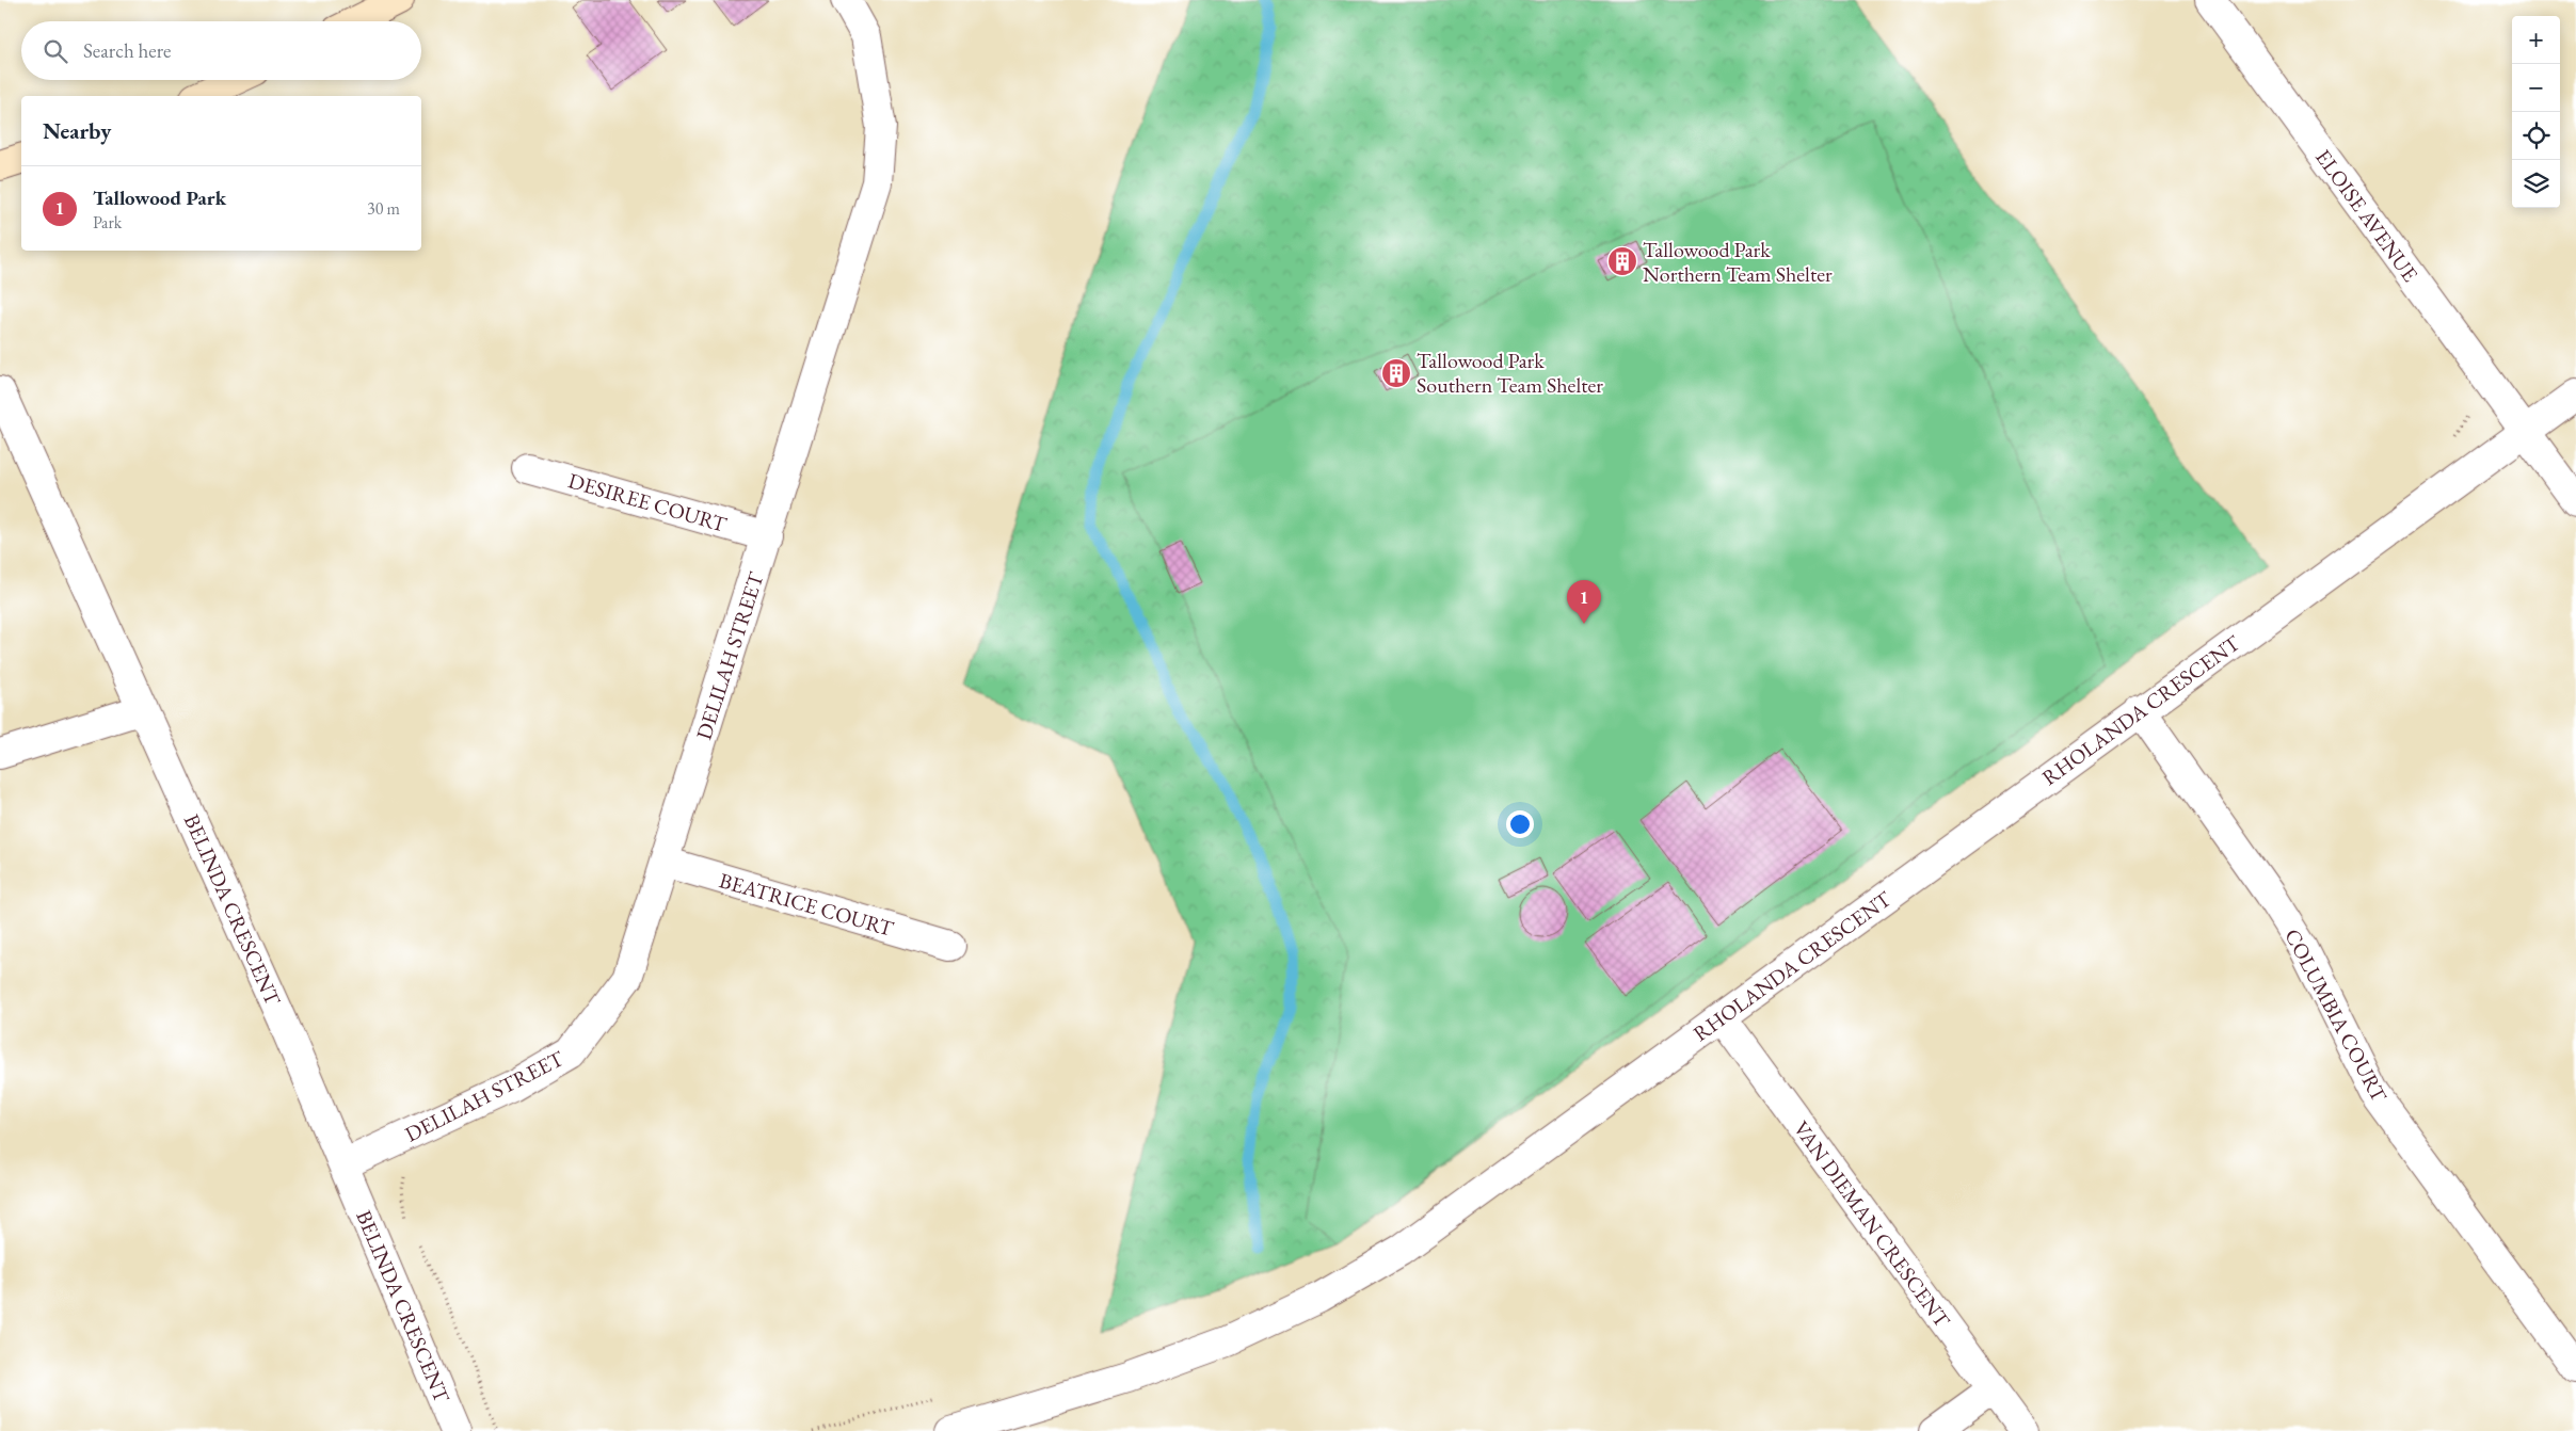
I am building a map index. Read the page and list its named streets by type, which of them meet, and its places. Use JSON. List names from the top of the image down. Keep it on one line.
{"streets":{"street":["ELOISE AVENUE","DESIREE COURT","DELILAH STREET","RHOLANDA CRESCENT","BEATRICE COURT","BELINDA CRESCENT","COLUMBIA COURT","VAN DIEMAN CRESCENT"]},"crossings":[["ELOISE AVENUE","RHOLANDA CRESCENT"],["DESIREE COURT","DELILAH STREET"],["DELILAH STREET","BEATRICE COURT"],["DELILAH STREET","BELINDA CRESCENT"],["RHOLANDA CRESCENT","COLUMBIA COURT"],["RHOLANDA CRESCENT","VAN DIEMAN CRESCENT"]],"places":{"building":["Tallowood Park Northern Team Shelter","Tallowood Park Southern Team Shelter"]},"page":{"map_buttons":["+","−"],"search":"Search here","heading":"Nearby","list":[{"mark":"1","name":"Tallowood Park","note":"Park","value":"30 m"}],"pins":"1"}}
